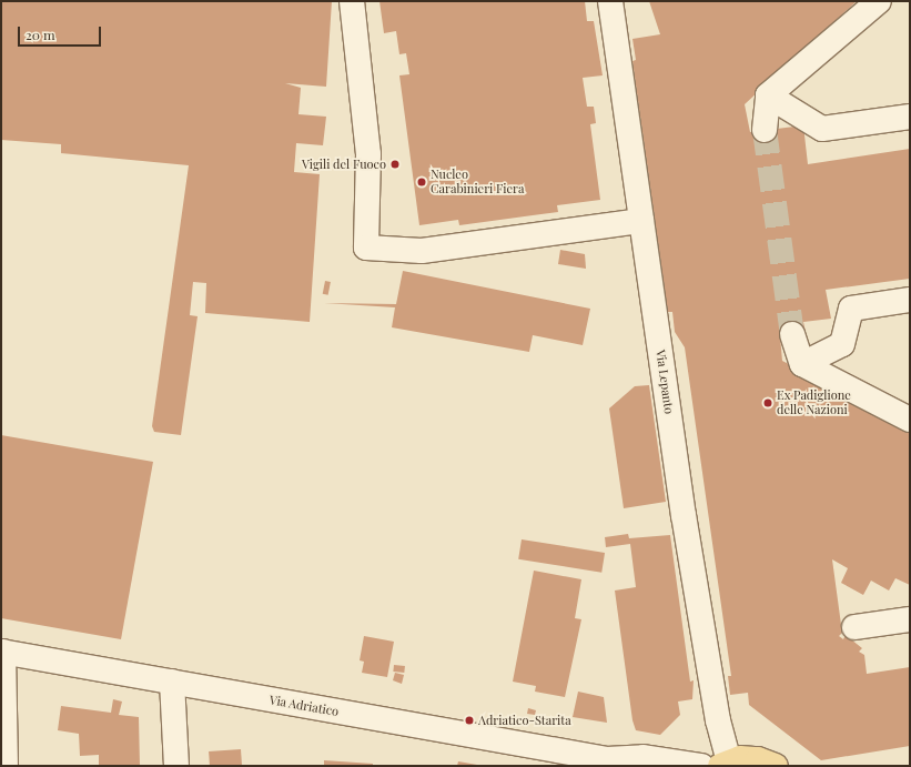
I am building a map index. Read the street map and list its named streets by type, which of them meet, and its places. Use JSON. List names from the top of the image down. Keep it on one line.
{"streets":{"street":["Via Lepanto","Via Adriatico"]},"places":["Vigili del Fuoco","Nucleo Carabinieri Fiera","Ex Padiglione delle Nazioni","Adriatico-Starita"],"scale_bar":"20 m"}
